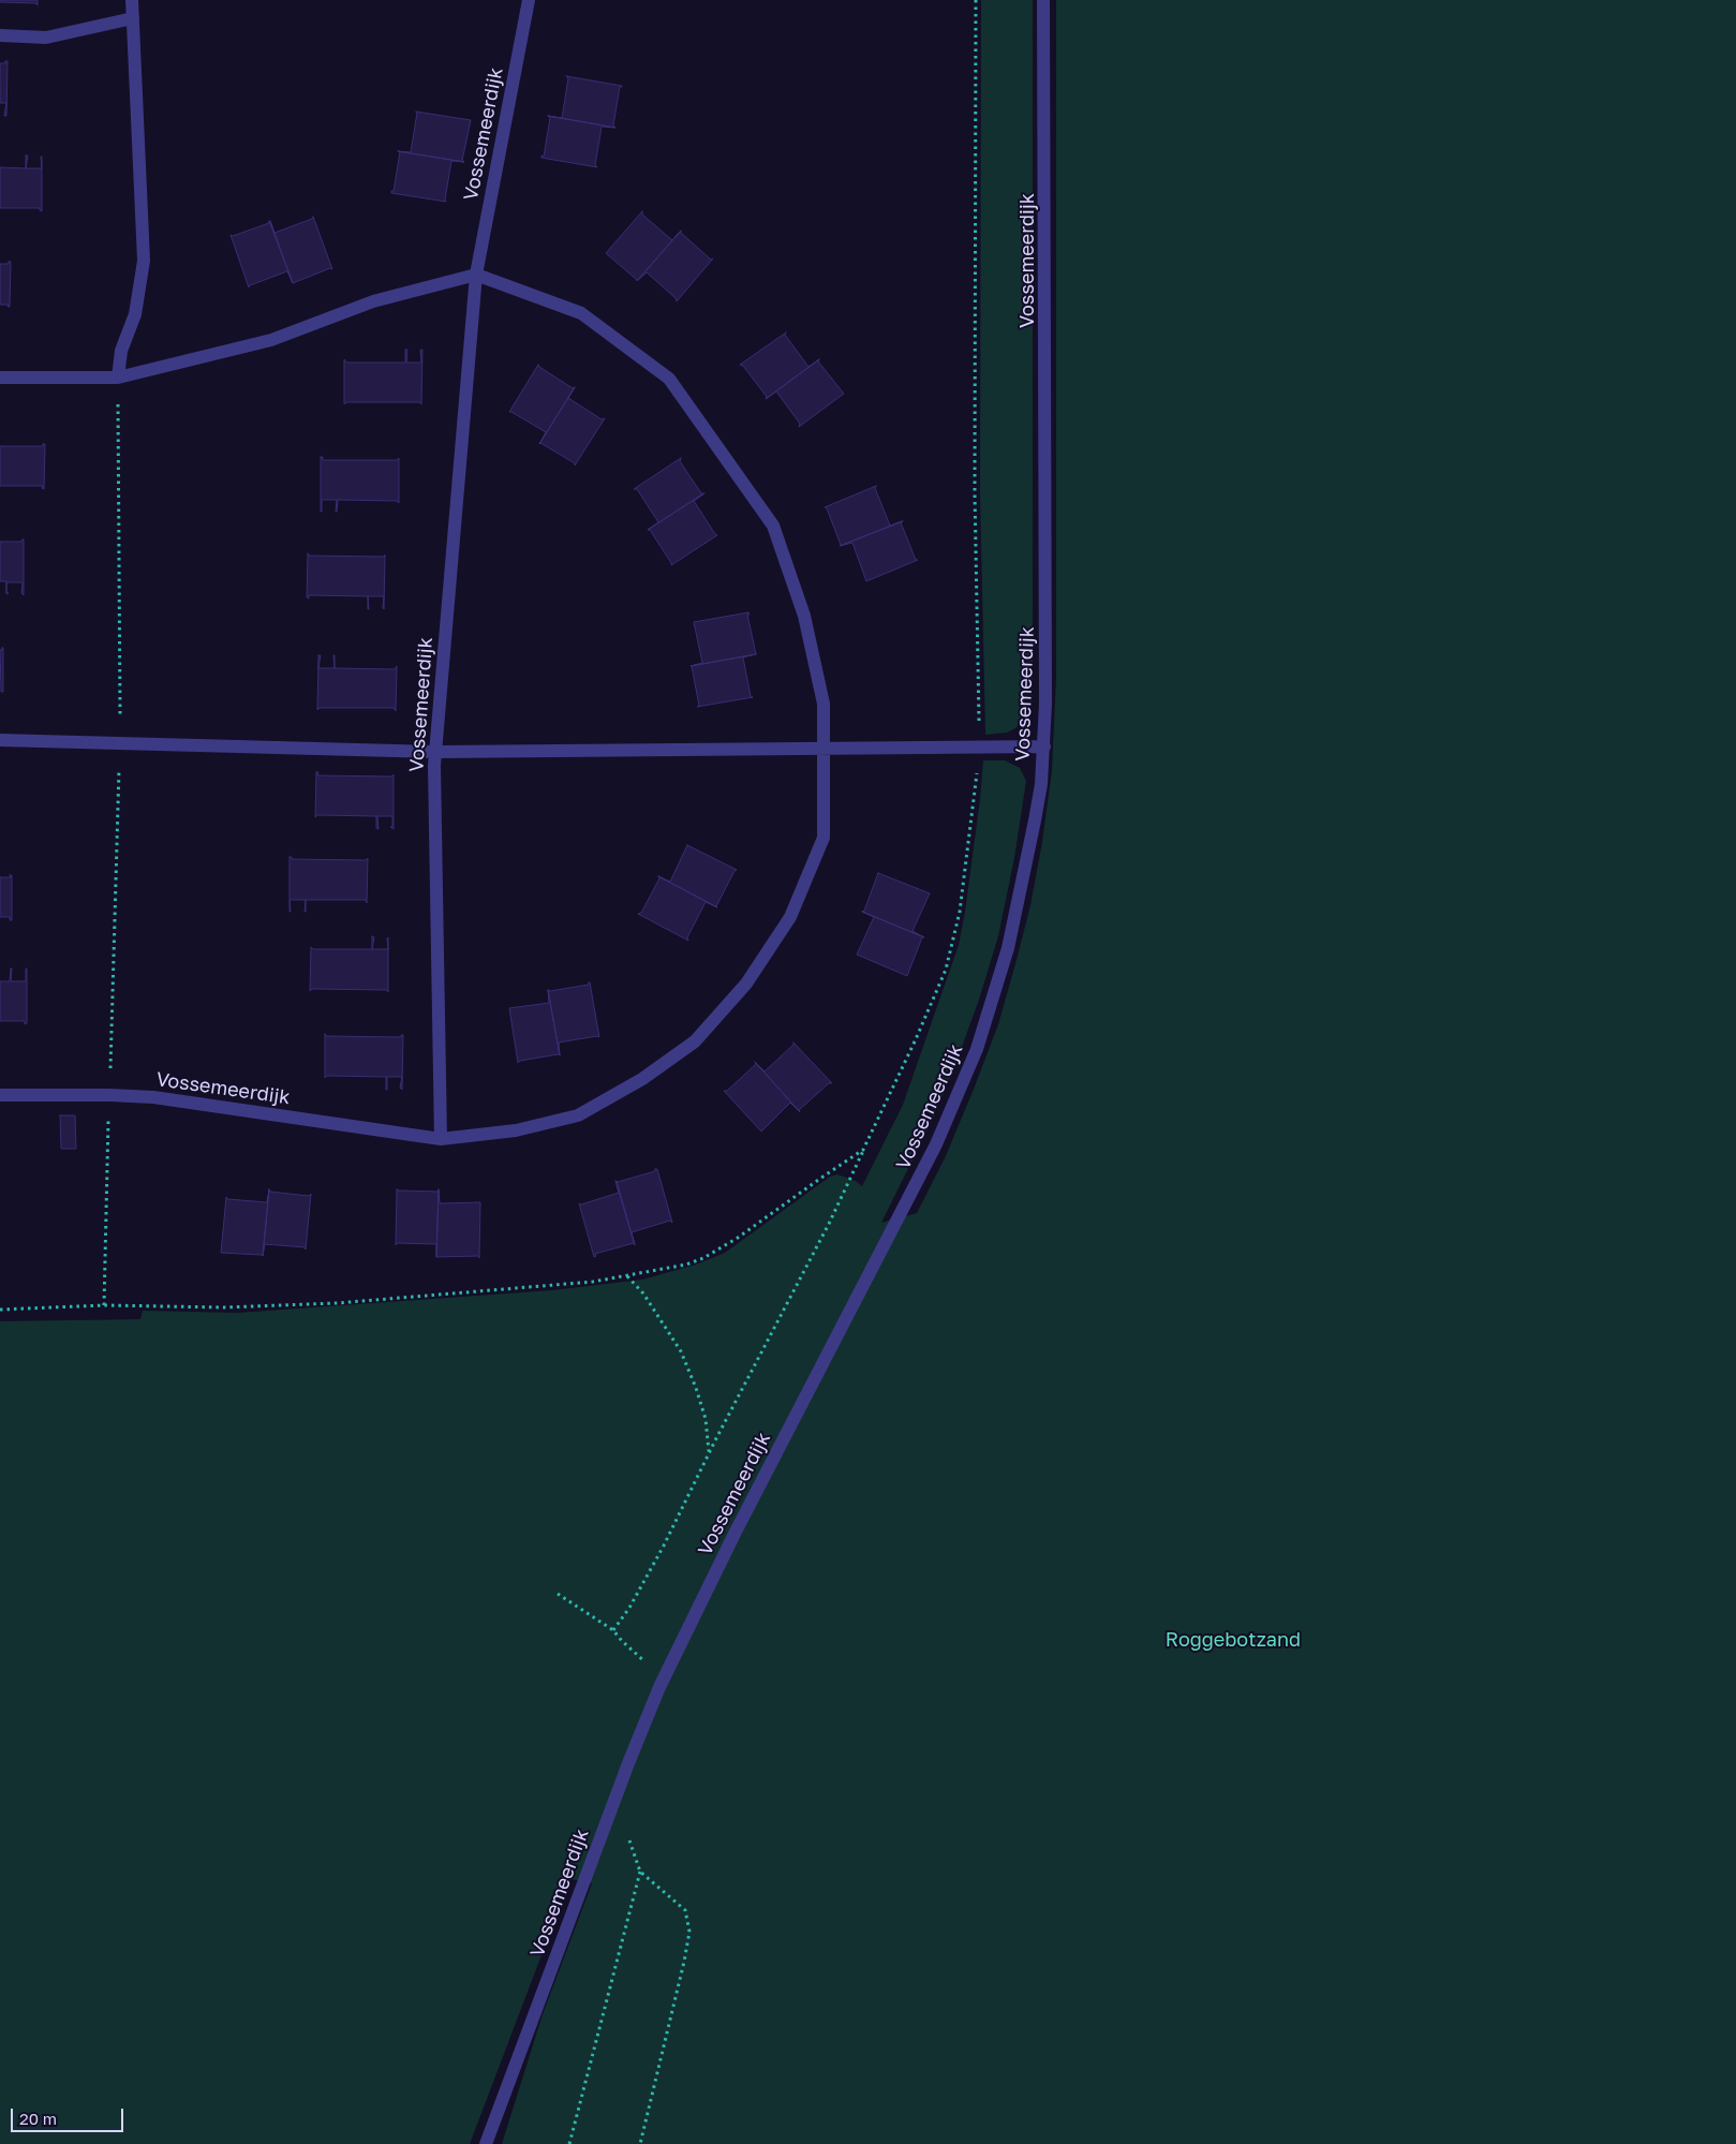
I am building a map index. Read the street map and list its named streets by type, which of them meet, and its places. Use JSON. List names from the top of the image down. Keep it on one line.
{"streets":{"street":["Vossemeerdijk"]},"parks":["Roggebotzand"],"scale_bar":"20 m"}
